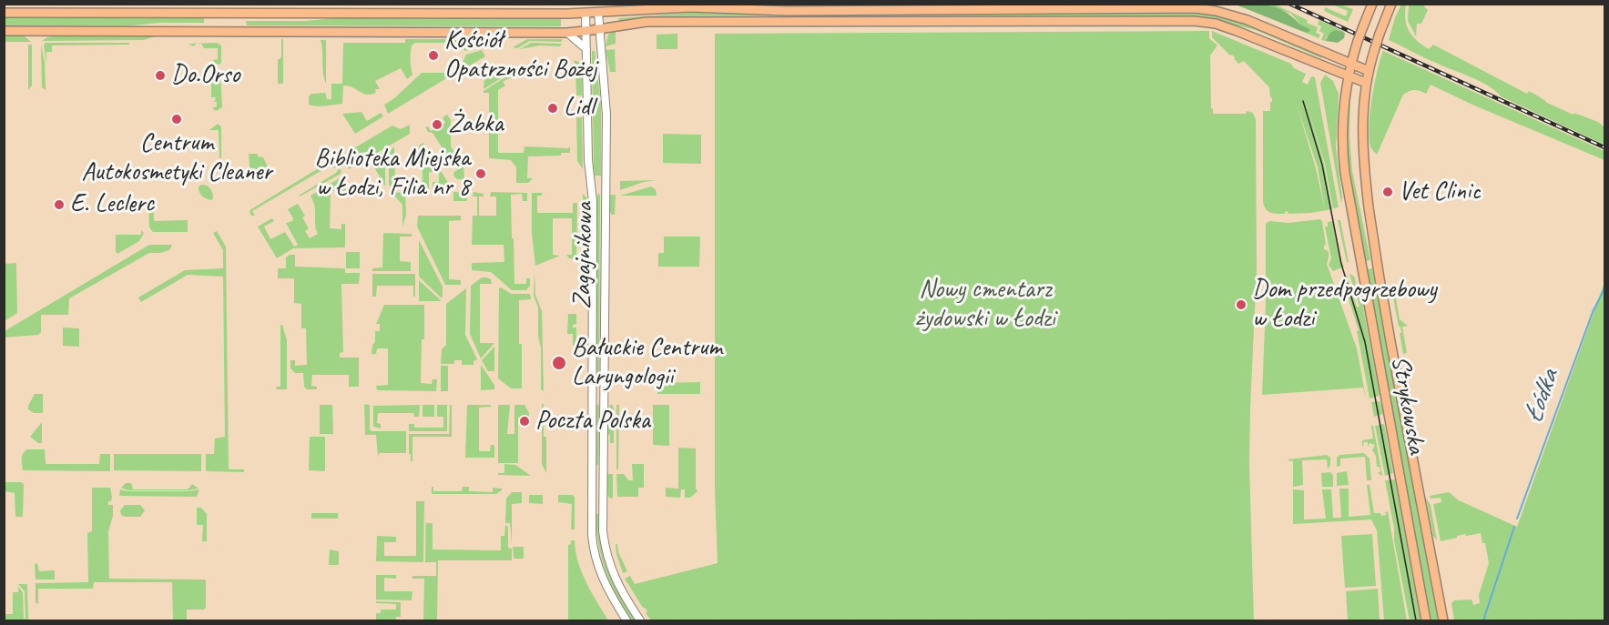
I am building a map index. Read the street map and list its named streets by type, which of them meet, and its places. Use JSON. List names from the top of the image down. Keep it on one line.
{"streets":{"main road":["Strykowska"],"street":["Zagajnikowa"]},"water":["Łódka"],"parks":["Nowy cmentarz żydowski w Łodzi"],"places":["Kościół Opatrzności Bożej","Do.Orso","Lidl","Centrum Autokosmetyki Cleaner","Żabka","Biblioteka Miejska w Łodzi, Filia nr 8","Vet Clinic","E. Leclerc","Dom przedpogrzebowy w Łodzi","Bałuckie Centrum Laryngologii","Poczta Polska"]}
